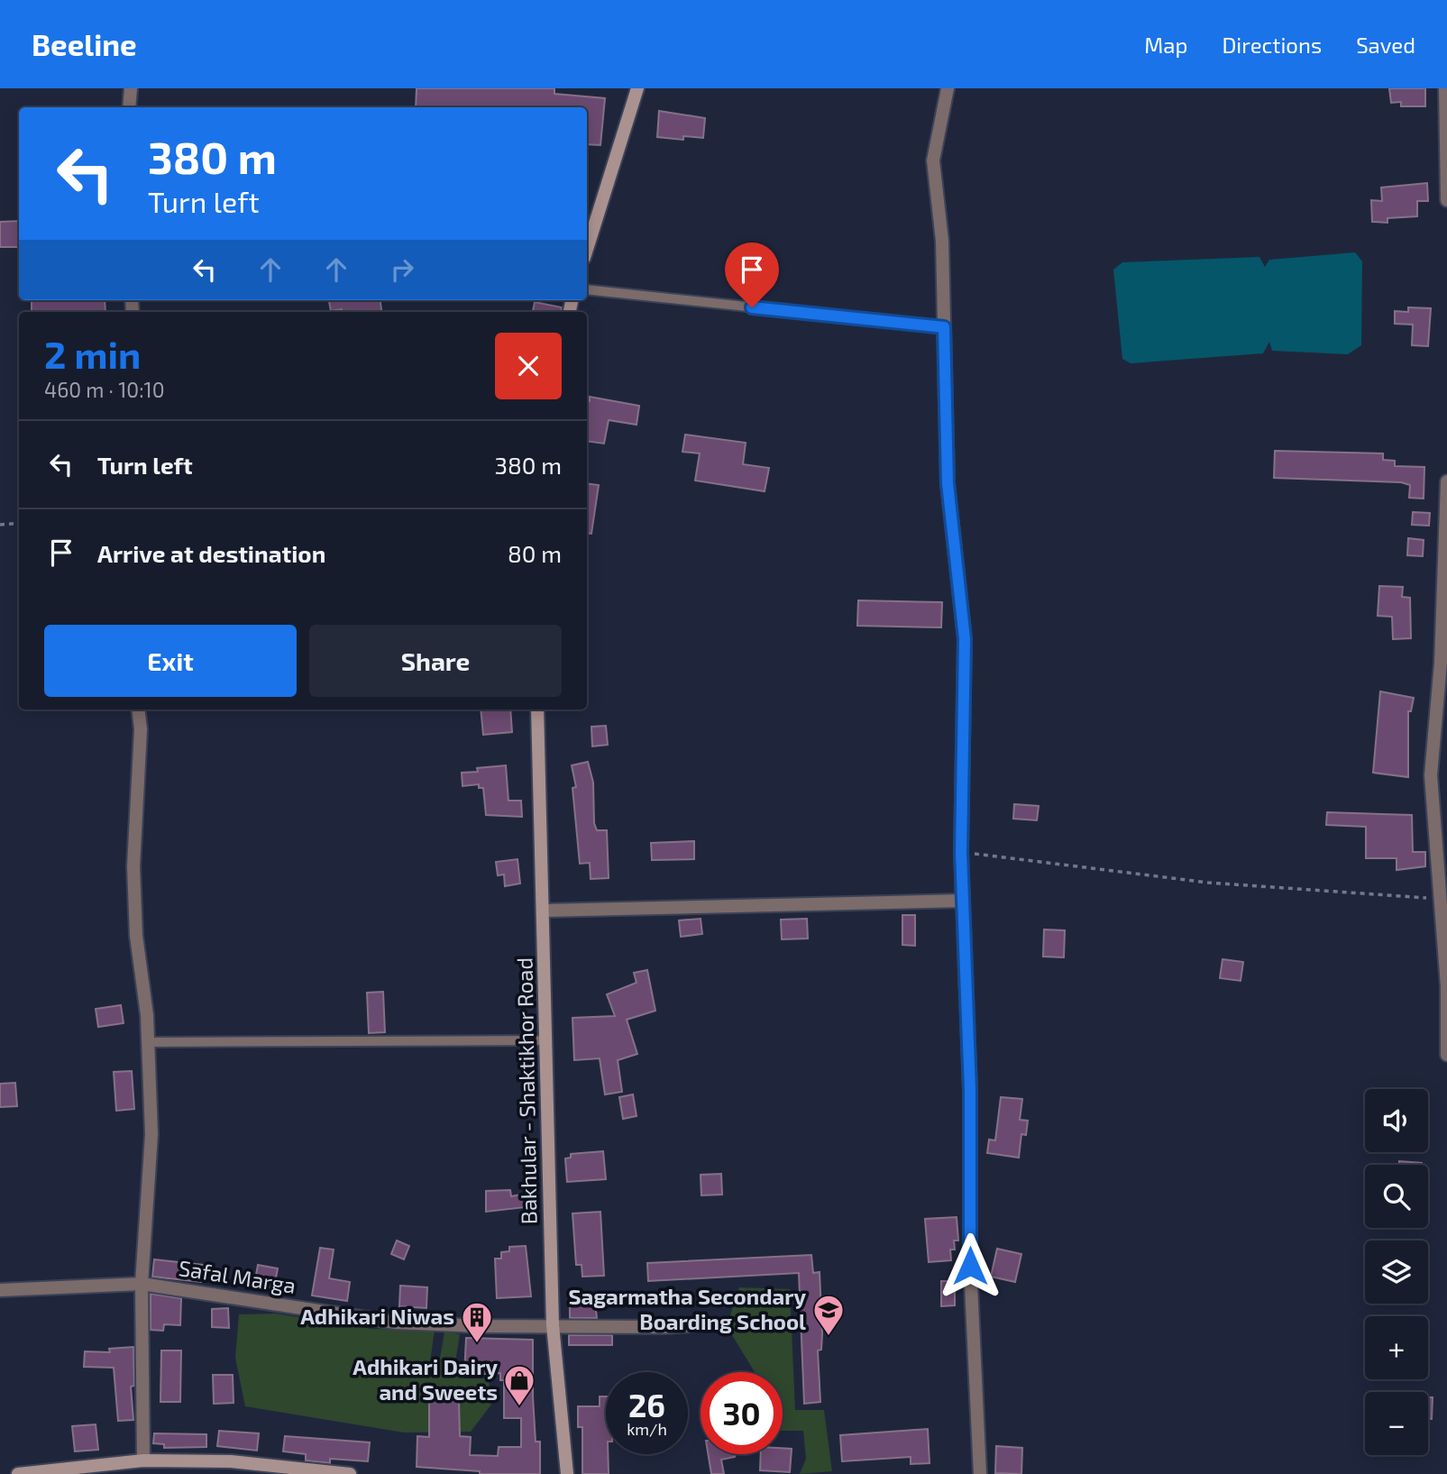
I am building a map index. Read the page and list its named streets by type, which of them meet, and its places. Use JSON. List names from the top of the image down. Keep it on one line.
{"streets":{"street":["Bakhular - Shaktikhor Road","Safal Marga"]},"crossings":[["Bakhular - Shaktikhor Road","Safal Marga"]],"places":{"school or university":["Sagarmatha Secondary Boarding School"],"building":["Adhikari Niwas"],"shop":["Adhikari Dairy and Sweets"]},"page":{"header":"Beeline","nav":["Map","Directions","Saved"],"turn":["380 m","Turn left"],"heading":["2 min","460 m · 10:10"],"list":[{"name":"Turn left","value":"380 m"},{"name":"Arrive at destination","value":"80 m"}],"buttons":["Exit","Share"],"map_buttons":["+","−"],"speed":"26 km/h","limit":"30"}}
